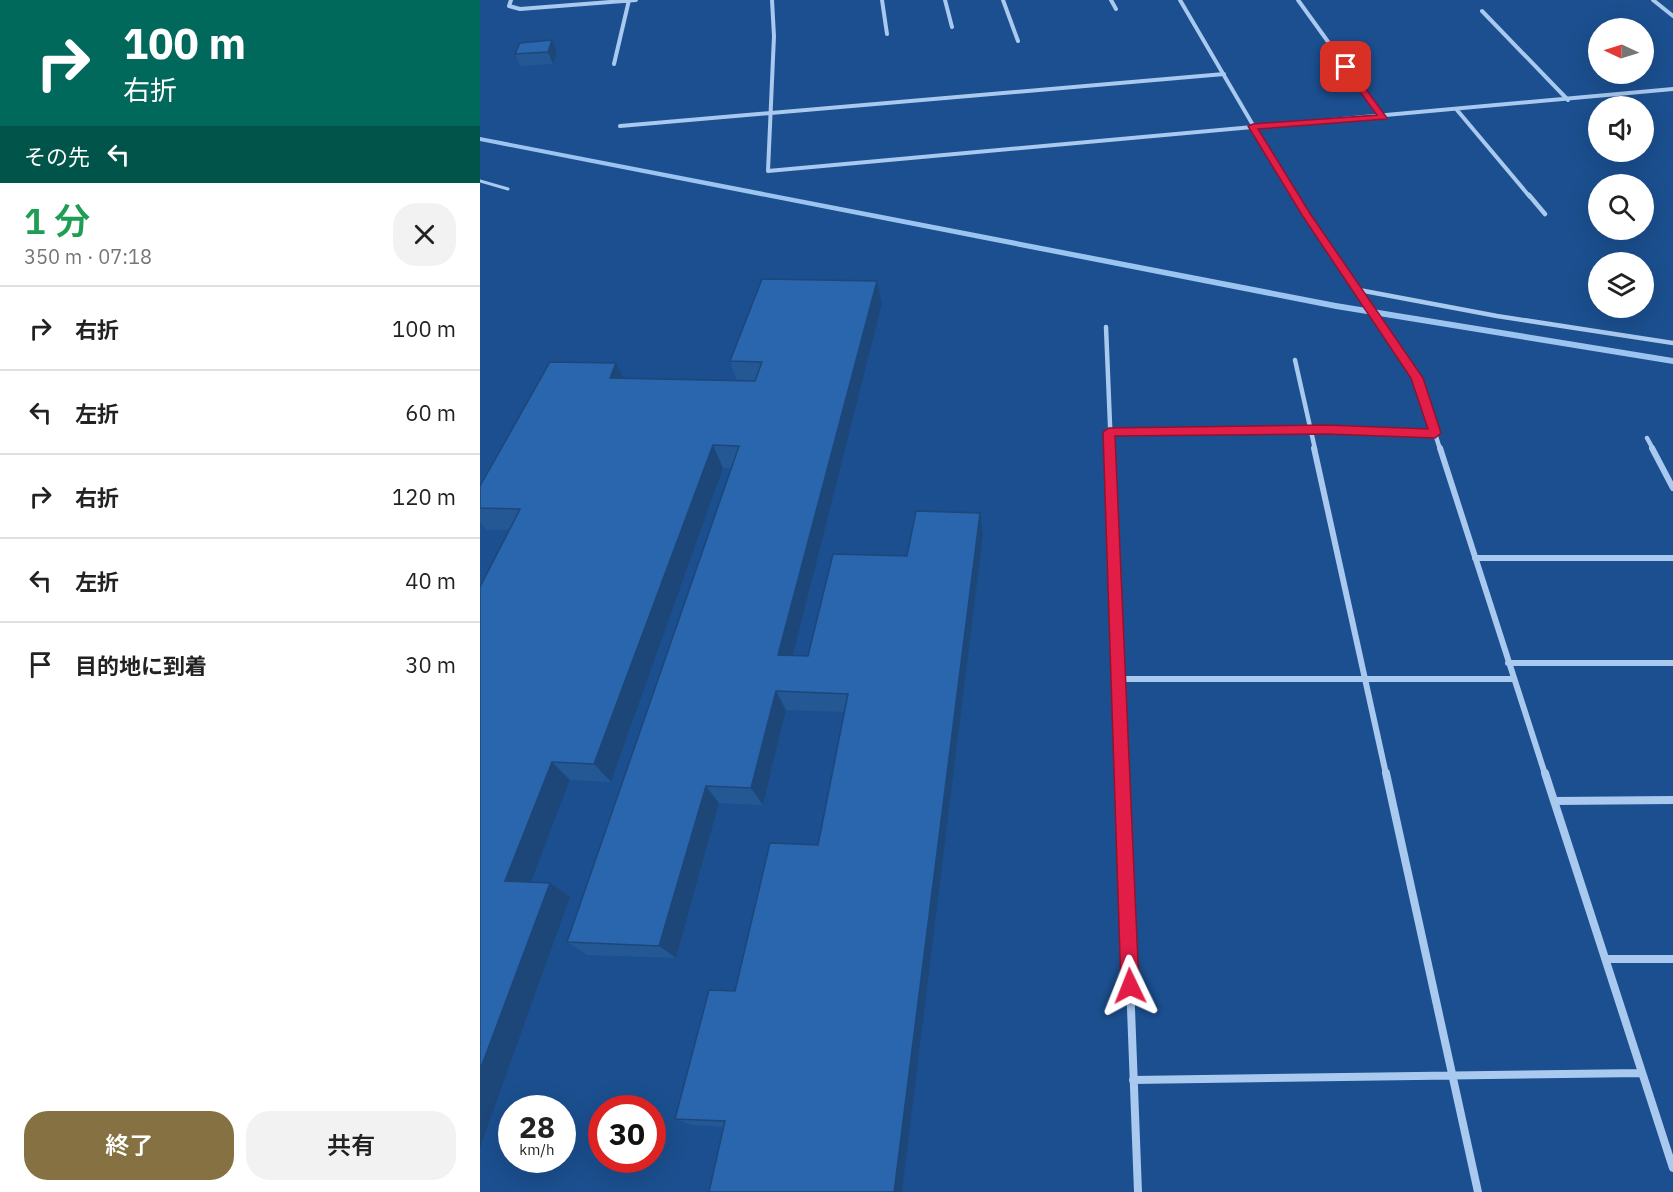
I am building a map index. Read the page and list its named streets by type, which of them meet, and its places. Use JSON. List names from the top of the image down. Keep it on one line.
{"north":"left","page":{"turn":["100 m","右折"],"then":"その先","heading":["1 分","350 m · 07:18"],"list":[{"name":"右折","value":"100 m"},{"name":"左折","value":"60 m"},{"name":"右折","value":"120 m"},{"name":"左折","value":"40 m"},{"name":"目的地に到着","value":"30 m"}],"speed":"28 km/h","limit":"30","buttons":["終了","共有"]}}
